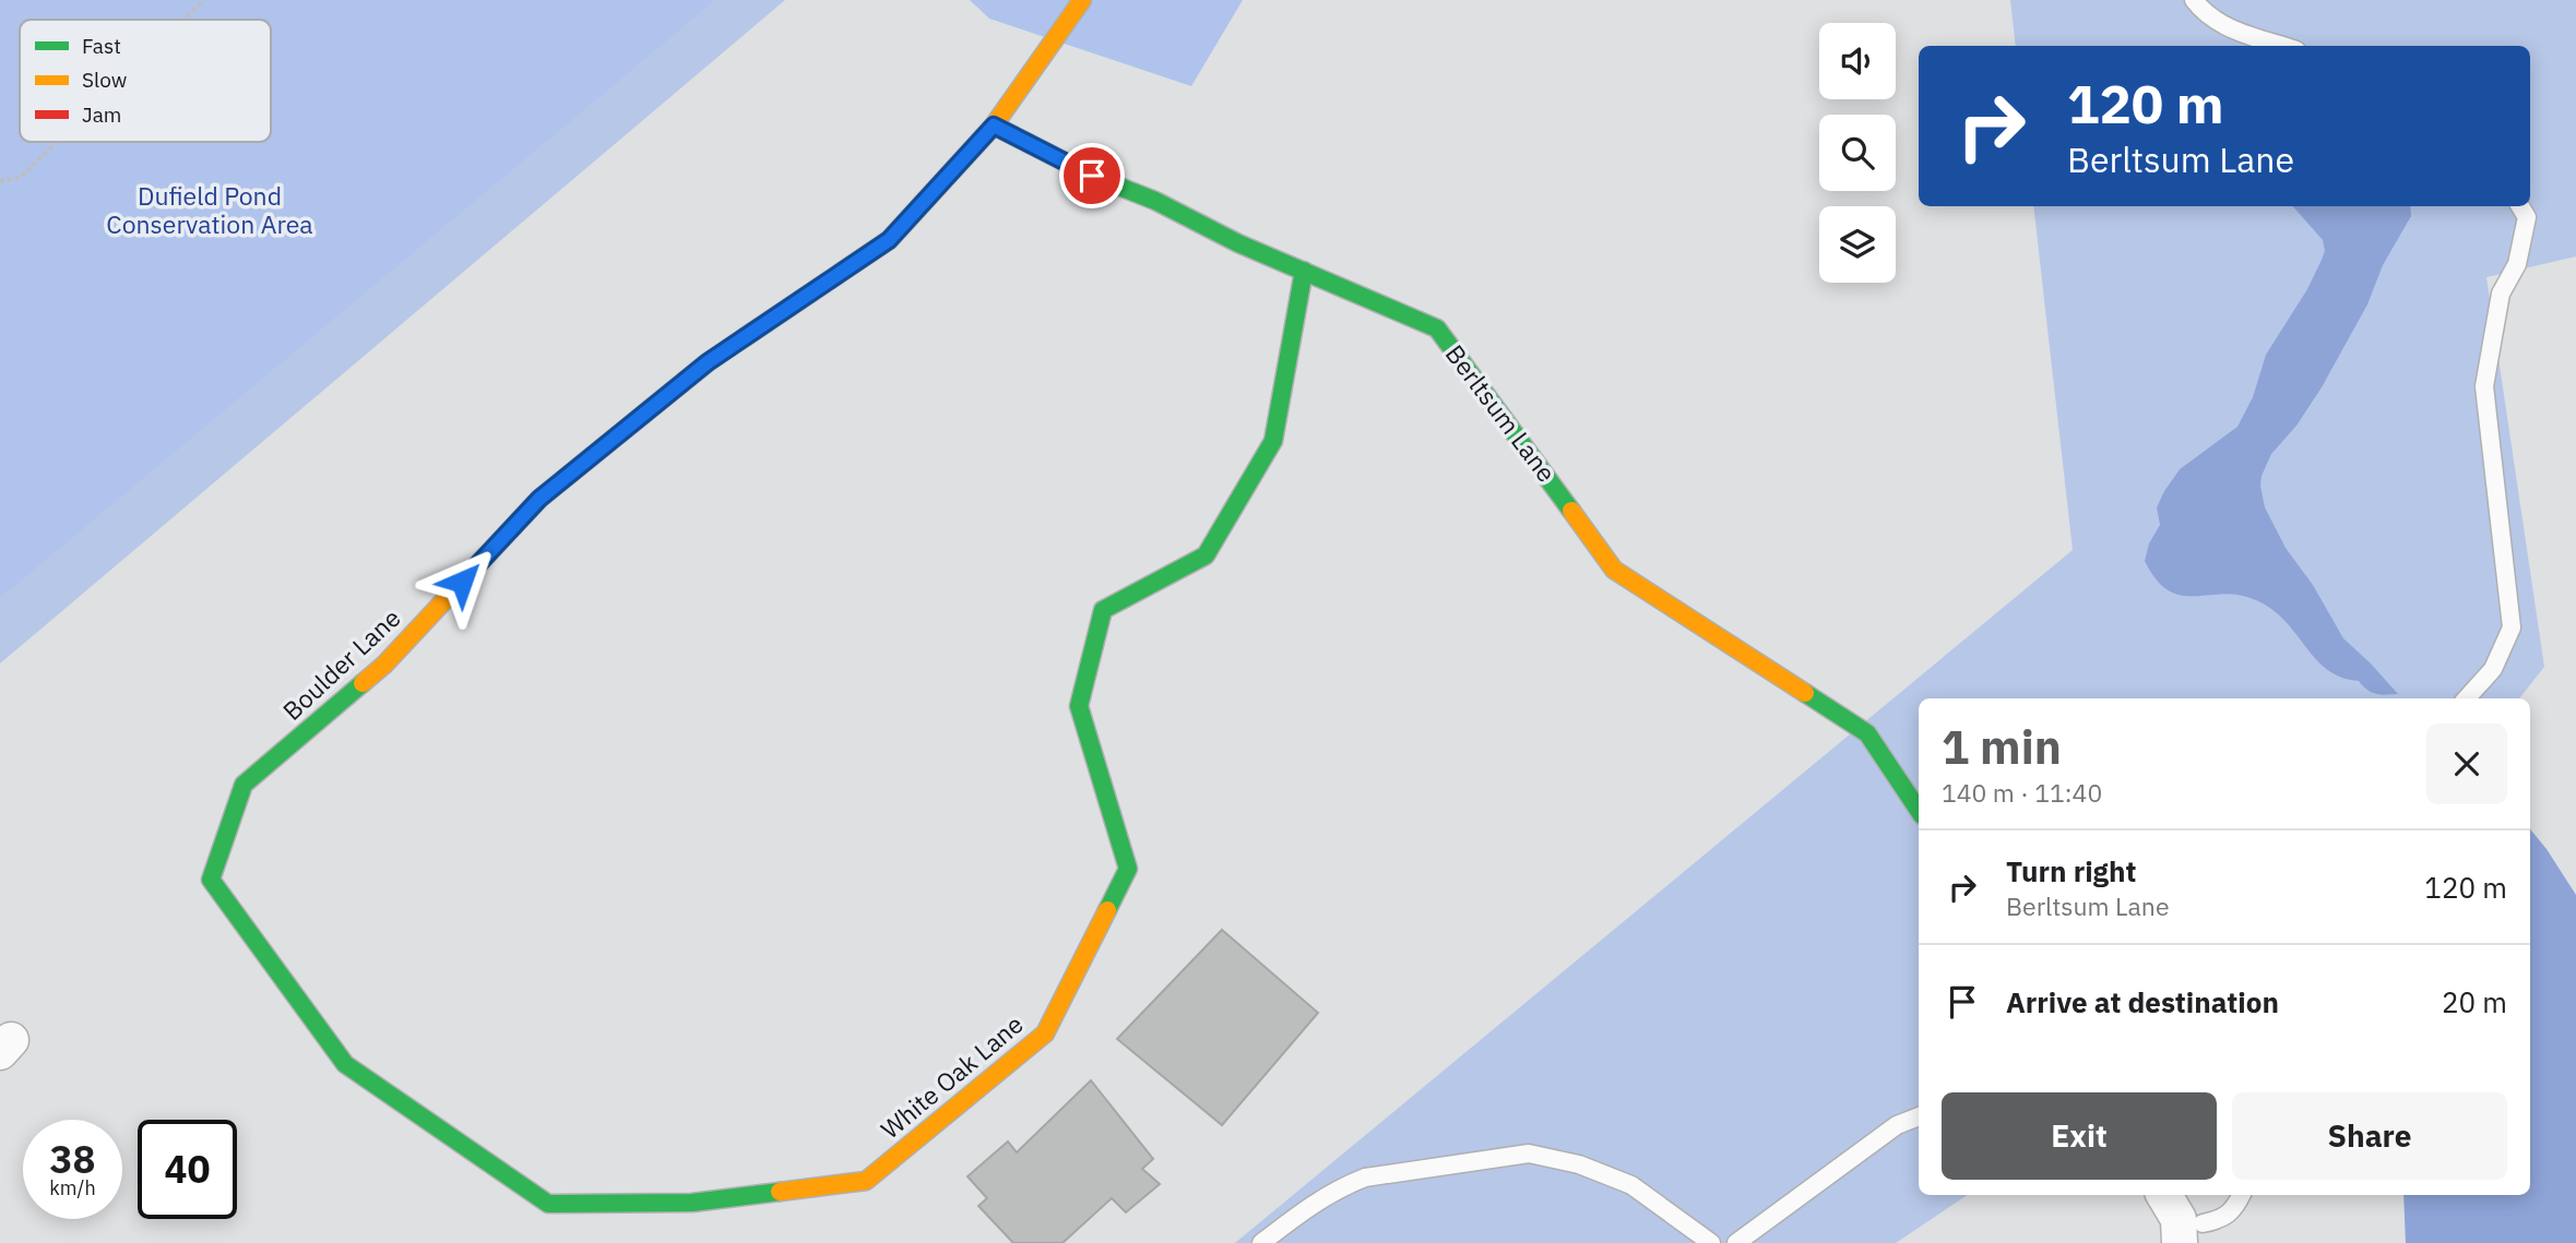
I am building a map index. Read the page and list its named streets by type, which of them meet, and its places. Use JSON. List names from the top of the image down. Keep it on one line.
{"streets":{"street":["Berltsum Lane","Boulder Lane","White Oak Lane"]},"crossings":[["Berltsum Lane","Boulder Lane"],["Berltsum Lane","White Oak Lane"],["Boulder Lane","White Oak Lane"]],"parks":["Dufield Pond Conservation Area"],"legend":["Fast","Slow","Jam"],"page":{"turn":["120 m","Berltsum Lane"],"heading":["1 min","140 m · 11:40"],"list":[{"name":"Turn right","note":"Berltsum Lane","value":"120 m"},{"name":"Arrive at destination","value":"20 m"}],"buttons":["Exit","Share"],"speed":"38 km/h","limit":"40"}}
